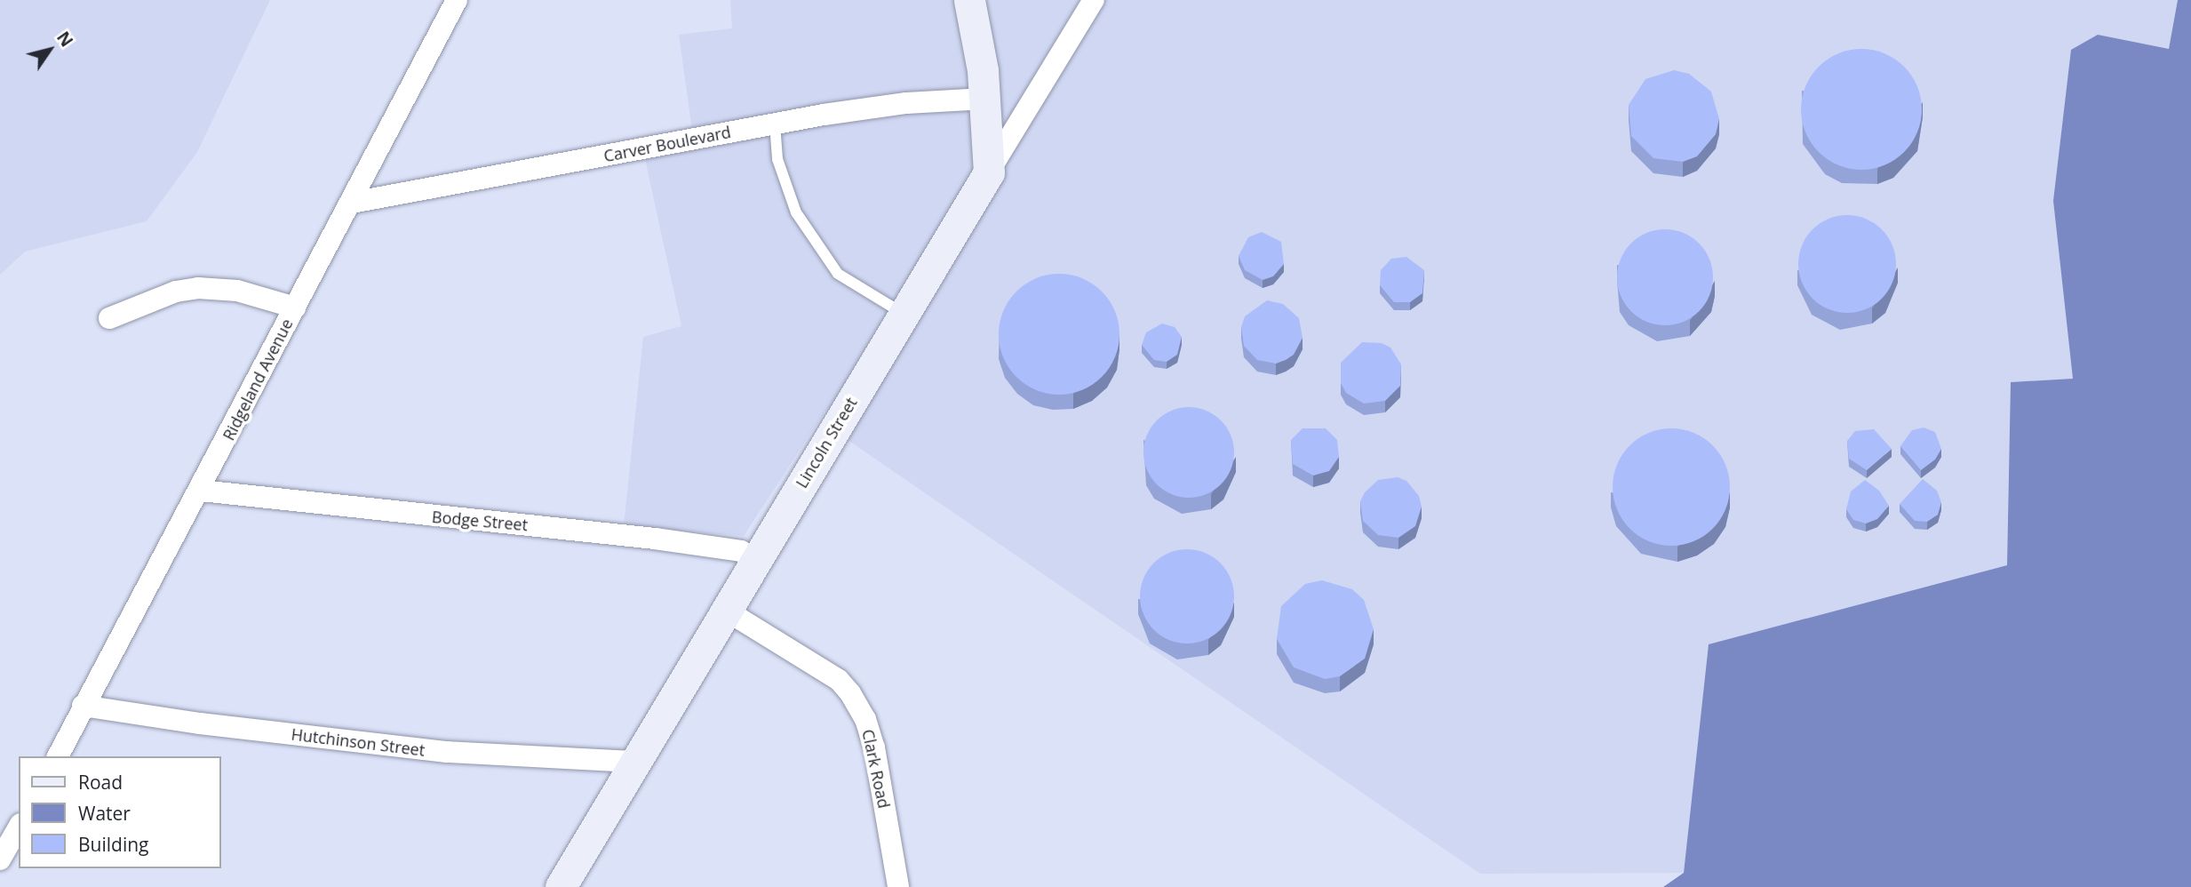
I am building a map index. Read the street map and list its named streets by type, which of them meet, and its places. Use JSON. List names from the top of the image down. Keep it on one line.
{"streets":{"main road":["Lincoln Street"],"street":["Carver Boulevard","Ridgeland Avenue","Bodge Street","Hutchinson Street","Clark Road"]},"crossings":[["Carver Boulevard","Ridgeland Avenue"],["Ridgeland Avenue","Bodge Street"],["Ridgeland Avenue","Hutchinson Street"],["Lincoln Street","Bodge Street"],["Lincoln Street","Hutchinson Street"],["Lincoln Street","Clark Road"]],"legend":["Road","Water","Building"],"north":"top right"}
